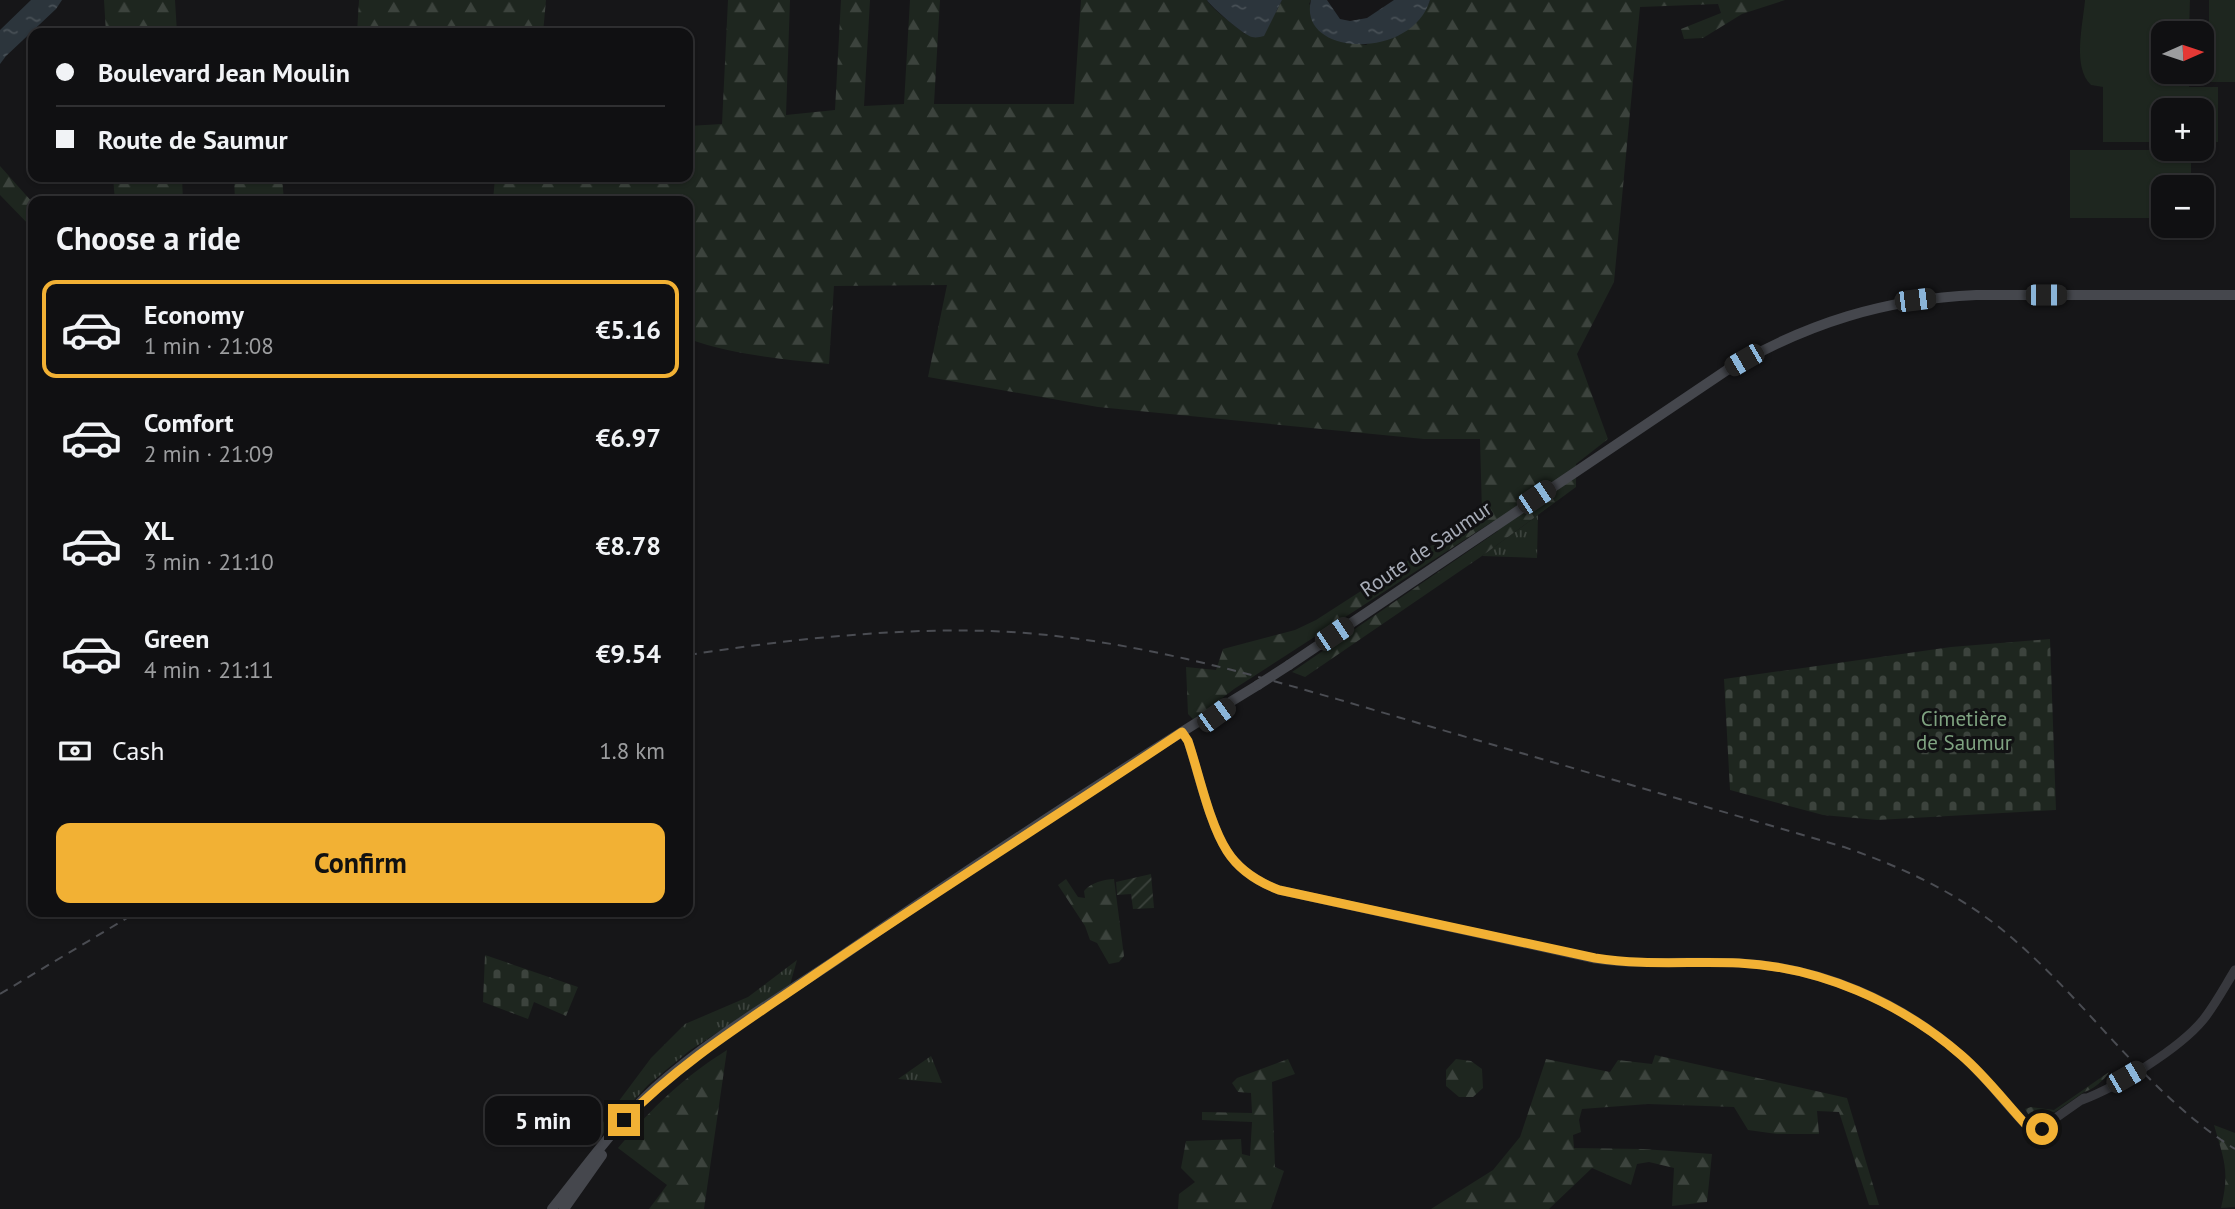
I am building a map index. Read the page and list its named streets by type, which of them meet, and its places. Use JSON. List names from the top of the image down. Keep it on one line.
{"streets":{"main road":["Route de Saumur"]},"parks":["Cimetière de Saumur"],"north":"right","page":{"map_buttons":["+","−"],"banner":["Boulevard Jean Moulin","Route de Saumur"],"heading":"Choose a ride","list":[{"name":"Economy","note":"1 min · 21:08","value":"€5.16"},{"name":"Comfort","note":"2 min · 21:09","value":"€6.97"},{"name":"XL","note":"3 min · 21:10","value":"€8.78"},{"name":"Green","note":"4 min · 21:11","value":"€9.54"}],"pay":["Cash","1.8 km"],"buttons":"Confirm","bubble":"5 min"}}
